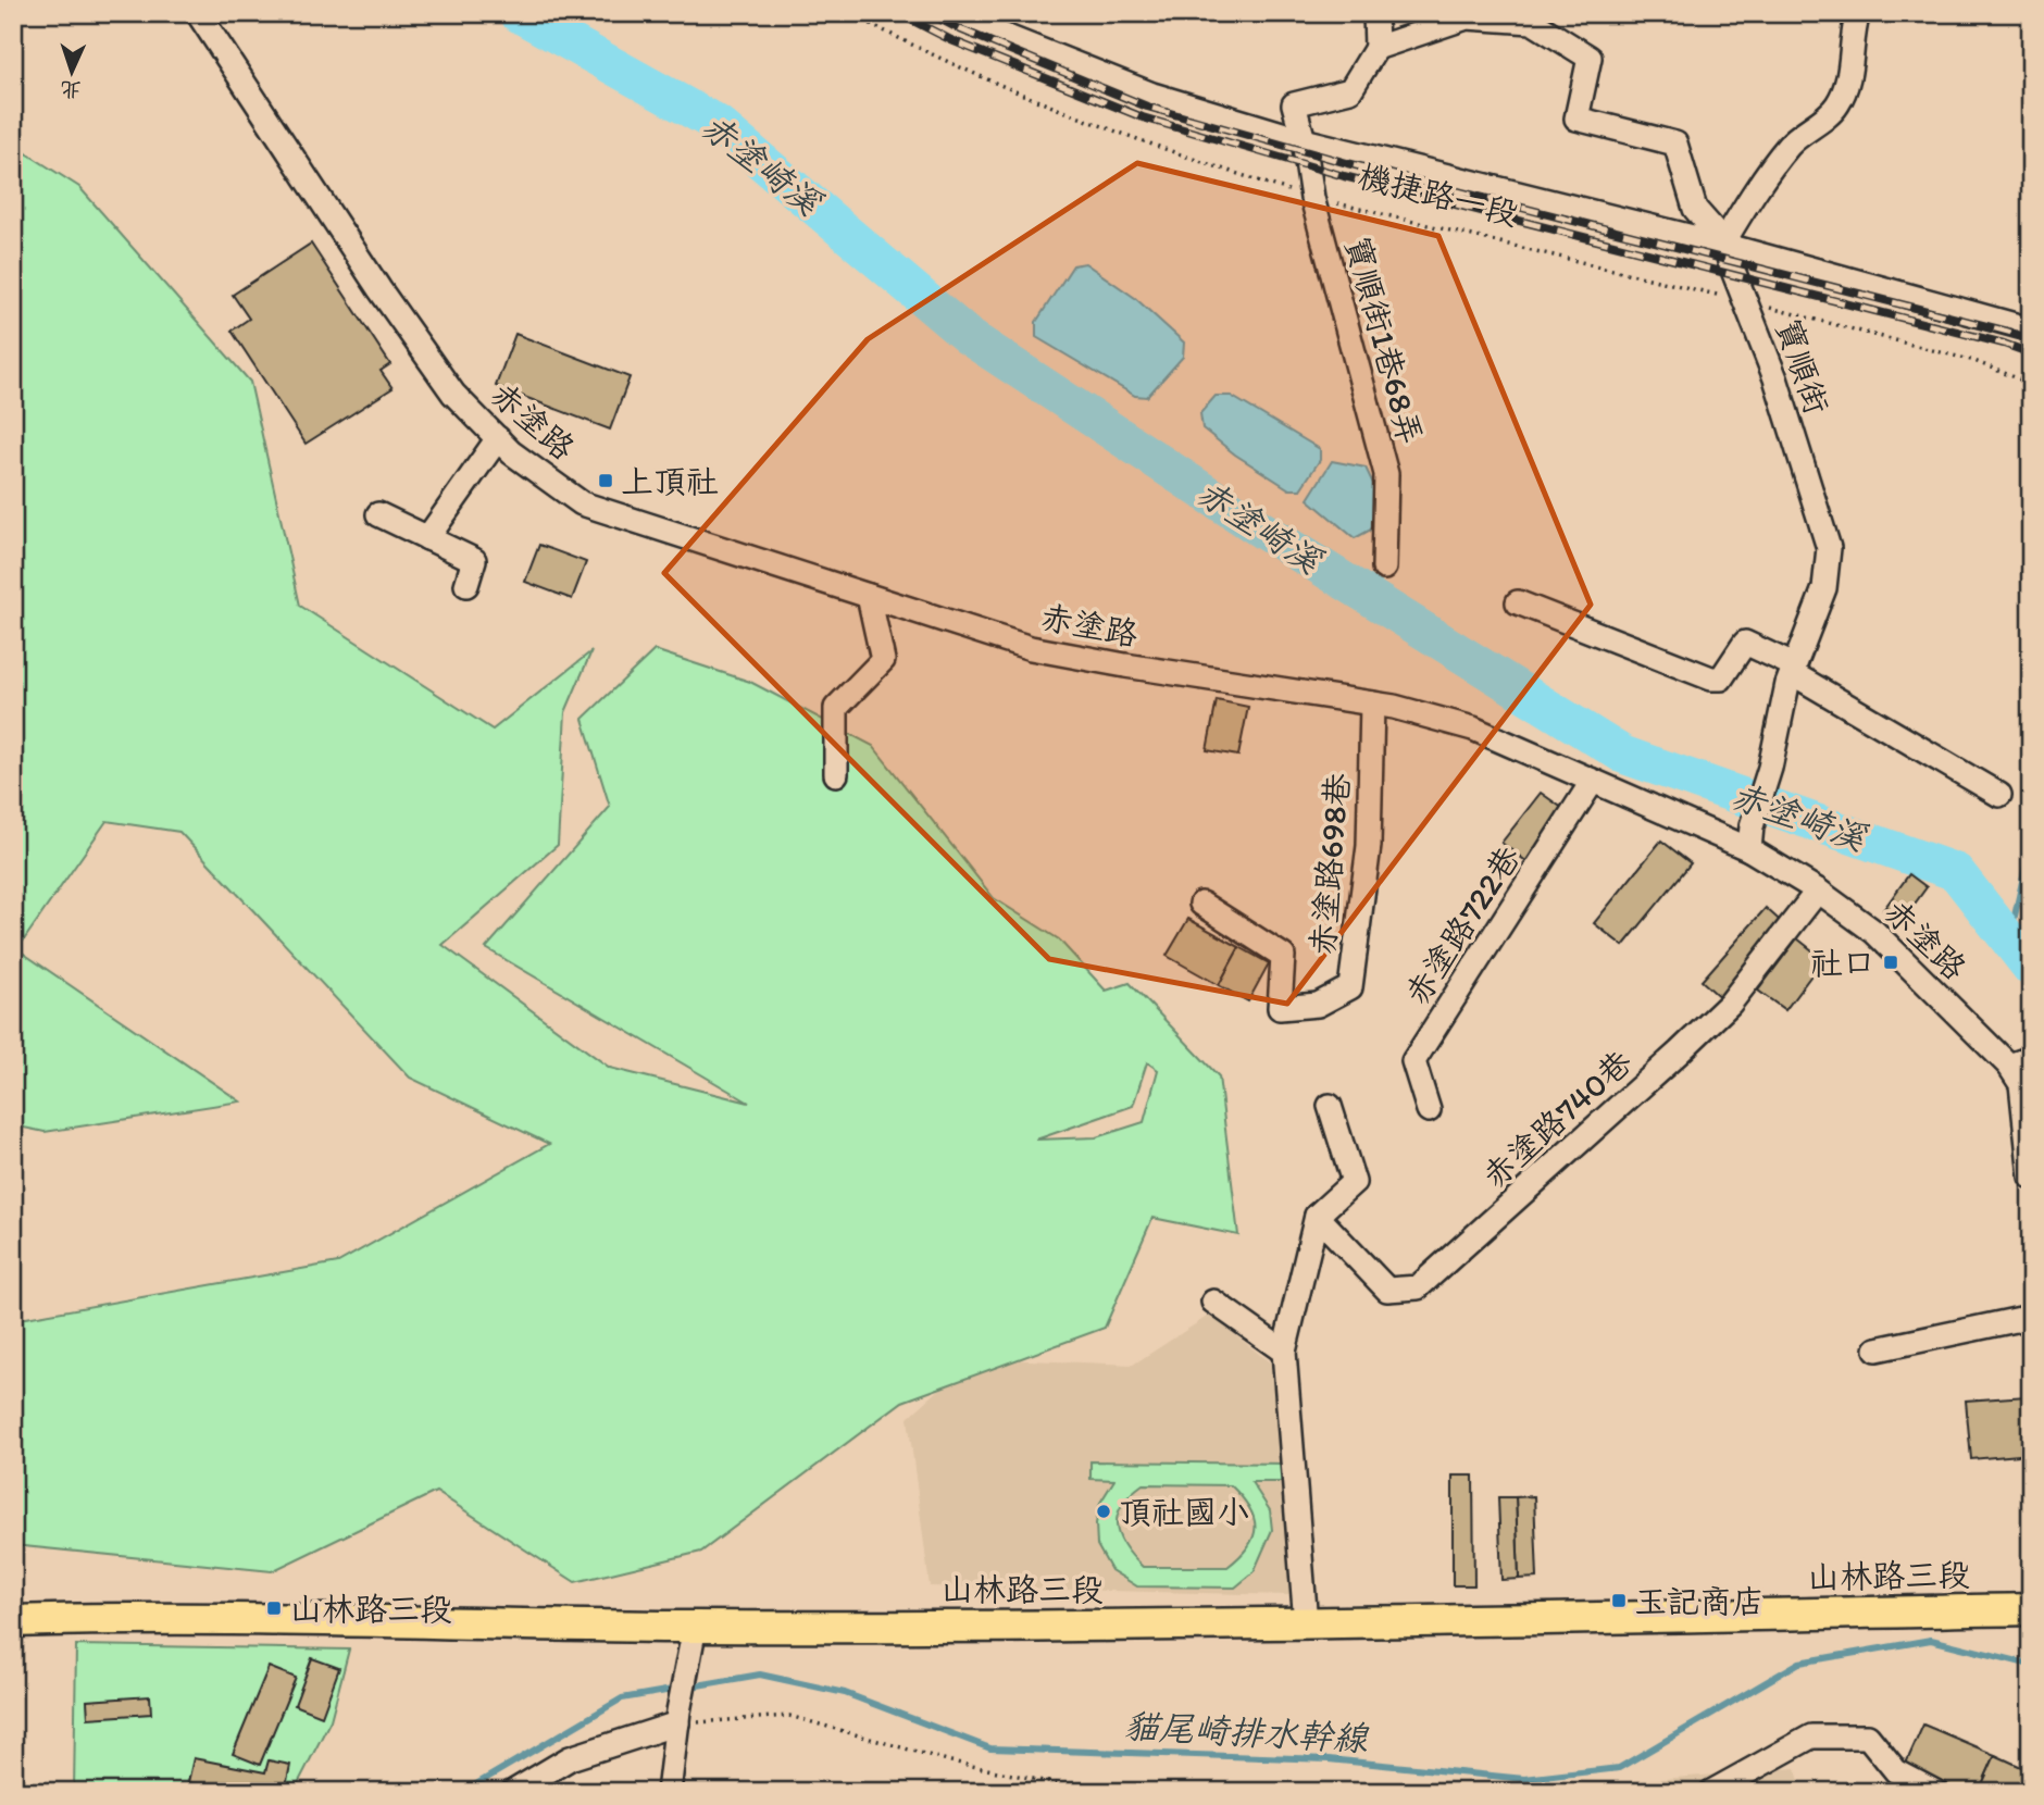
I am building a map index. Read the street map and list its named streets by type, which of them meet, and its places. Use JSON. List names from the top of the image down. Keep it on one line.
{"streets":{"main road":["山林路三段"],"street":["機捷路一段","寶順街1巷68弄","寶順街","赤塗路","赤塗路698巷","赤塗路722巷","赤塗路740巷"]},"crossings":[["機捷路一段","寶順街1巷68弄"],["機捷路一段","寶順街"],["寶順街","赤塗路"],["赤塗路","赤塗路698巷"],["赤塗路","赤塗路722巷"],["赤塗路","赤塗路740巷"]],"water":["赤塗崎溪","貓尾崎排水幹線"],"places":{"transit":["上頂社","社口","玉記商店","山林路三段"],"other":["頂社國小"]},"north":"bottom"}
